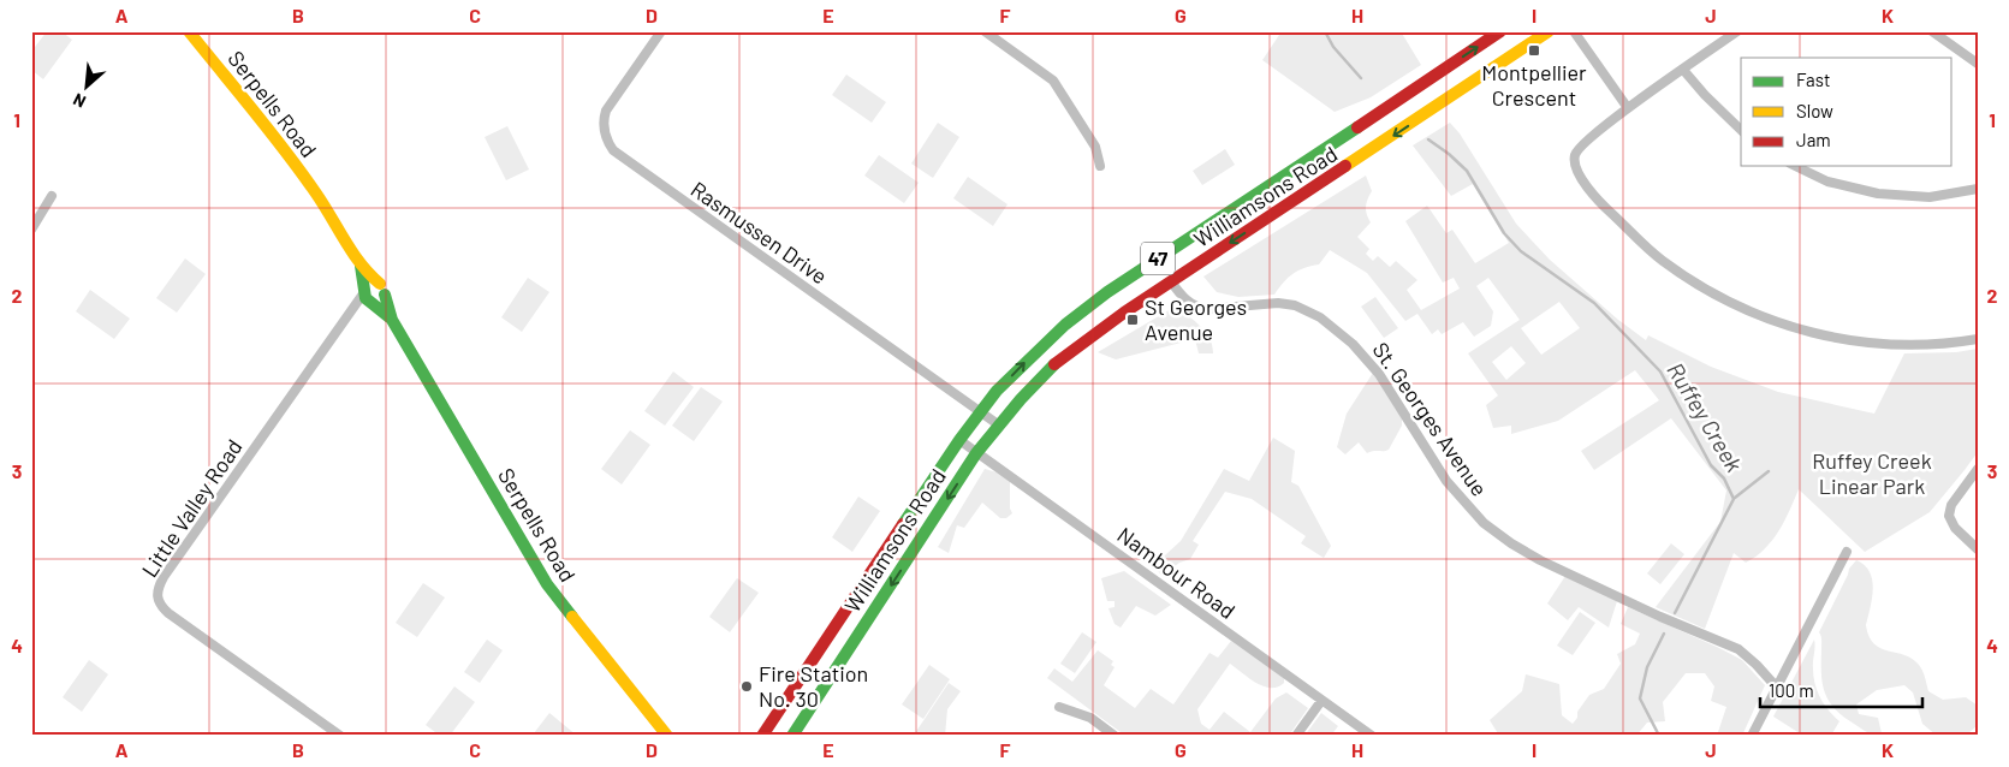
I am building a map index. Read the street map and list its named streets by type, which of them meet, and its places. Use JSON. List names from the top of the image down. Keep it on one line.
{"streets":{"main road":["Serpells Road","Williamsons Road","47"],"street":["Rasmussen Drive","St. Georges Avenue","Little Valley Road","Nambour Road"]},"crossings":[["Serpells Road","Little Valley Road"],["Williamsons Road","Rasmussen Drive"],["Williamsons Road","St. Georges Avenue"],["Williamsons Road","Nambour Road"]],"water":["Ruffey Creek"],"parks":["Ruffey Creek Linear Park"],"places":{"transit":["Montpellier Crescent","St Georges Avenue"],"other":["Fire Station No. 30"]},"legend":["Fast","Slow","Jam"],"scale_bar":"100 m","north":"bottom left","grid":{"columns":["A","B","C","D","E","F","G","H","I","J","K"],"rows":["1","2","3","4"]}}
